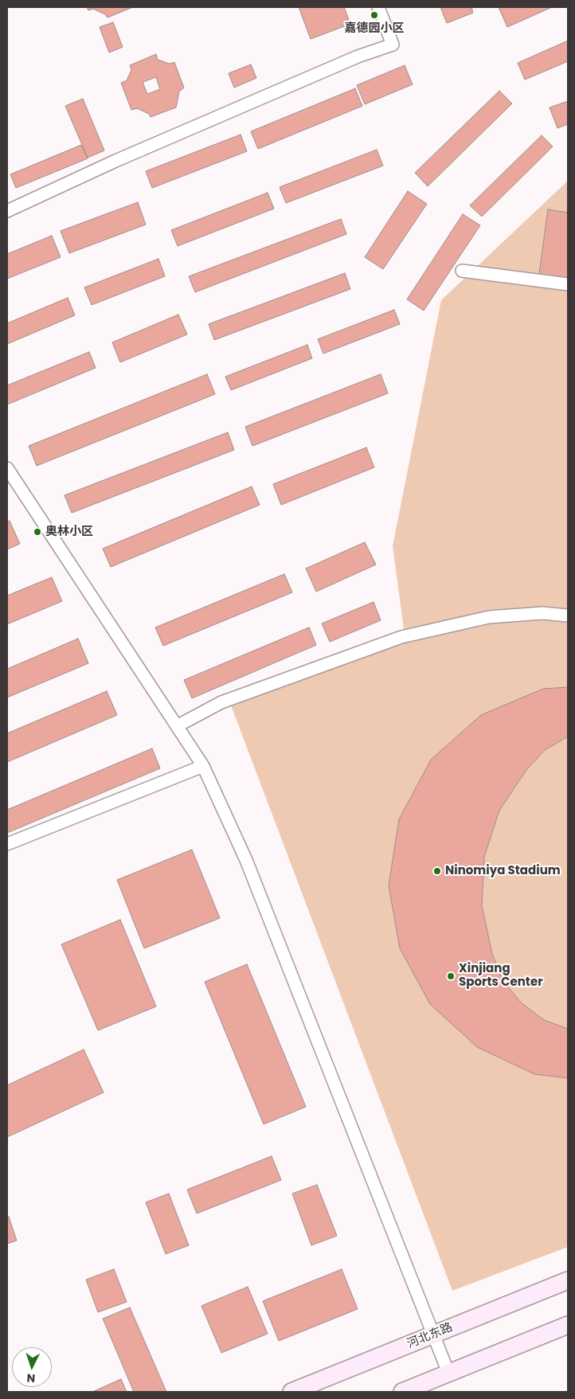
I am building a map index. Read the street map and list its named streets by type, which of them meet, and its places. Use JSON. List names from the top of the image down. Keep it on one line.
{"streets":{"main road":["河北东路"]},"places":["嘉德园小区","奥林小区","Ninomiya Stadium","Xinjiang Sports Center"],"north":"bottom"}
